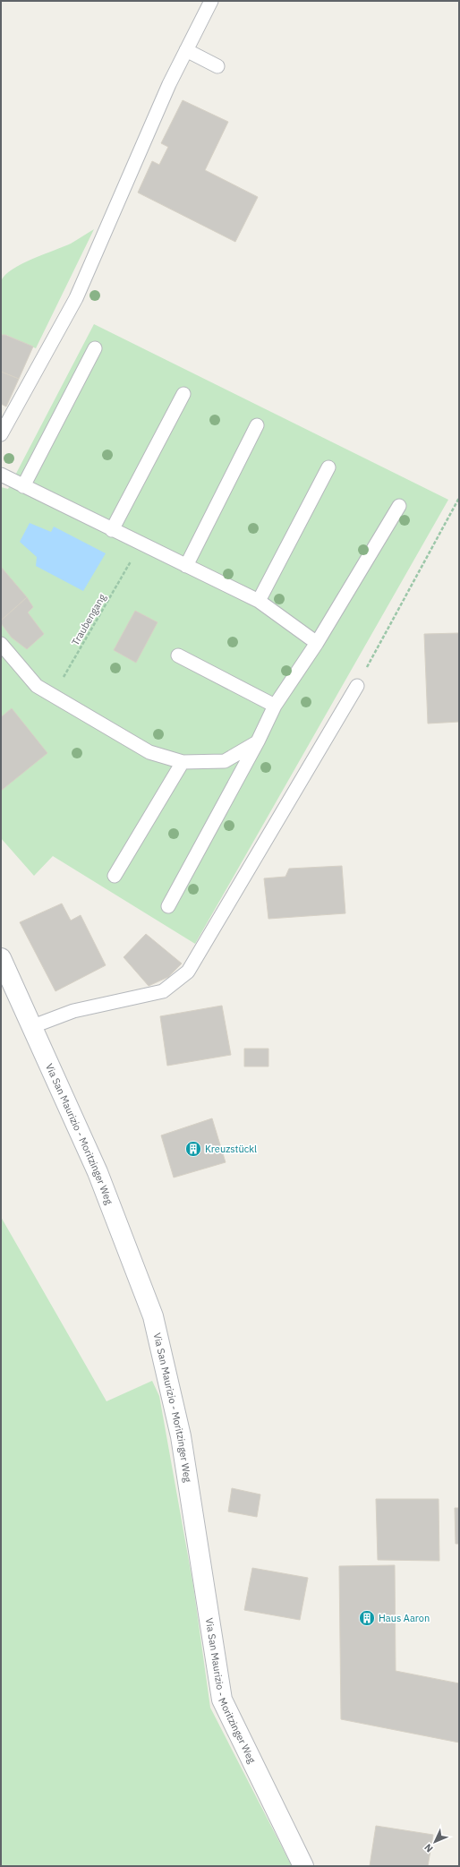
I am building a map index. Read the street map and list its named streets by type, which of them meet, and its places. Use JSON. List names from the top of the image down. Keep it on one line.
{"streets":{"street":["Via San Maurizio - Moritzinger Weg"],"path":["Traubengang"]},"places":{"building":["Kreuzstückl","Haus Aaron"]},"north":"bottom left"}
